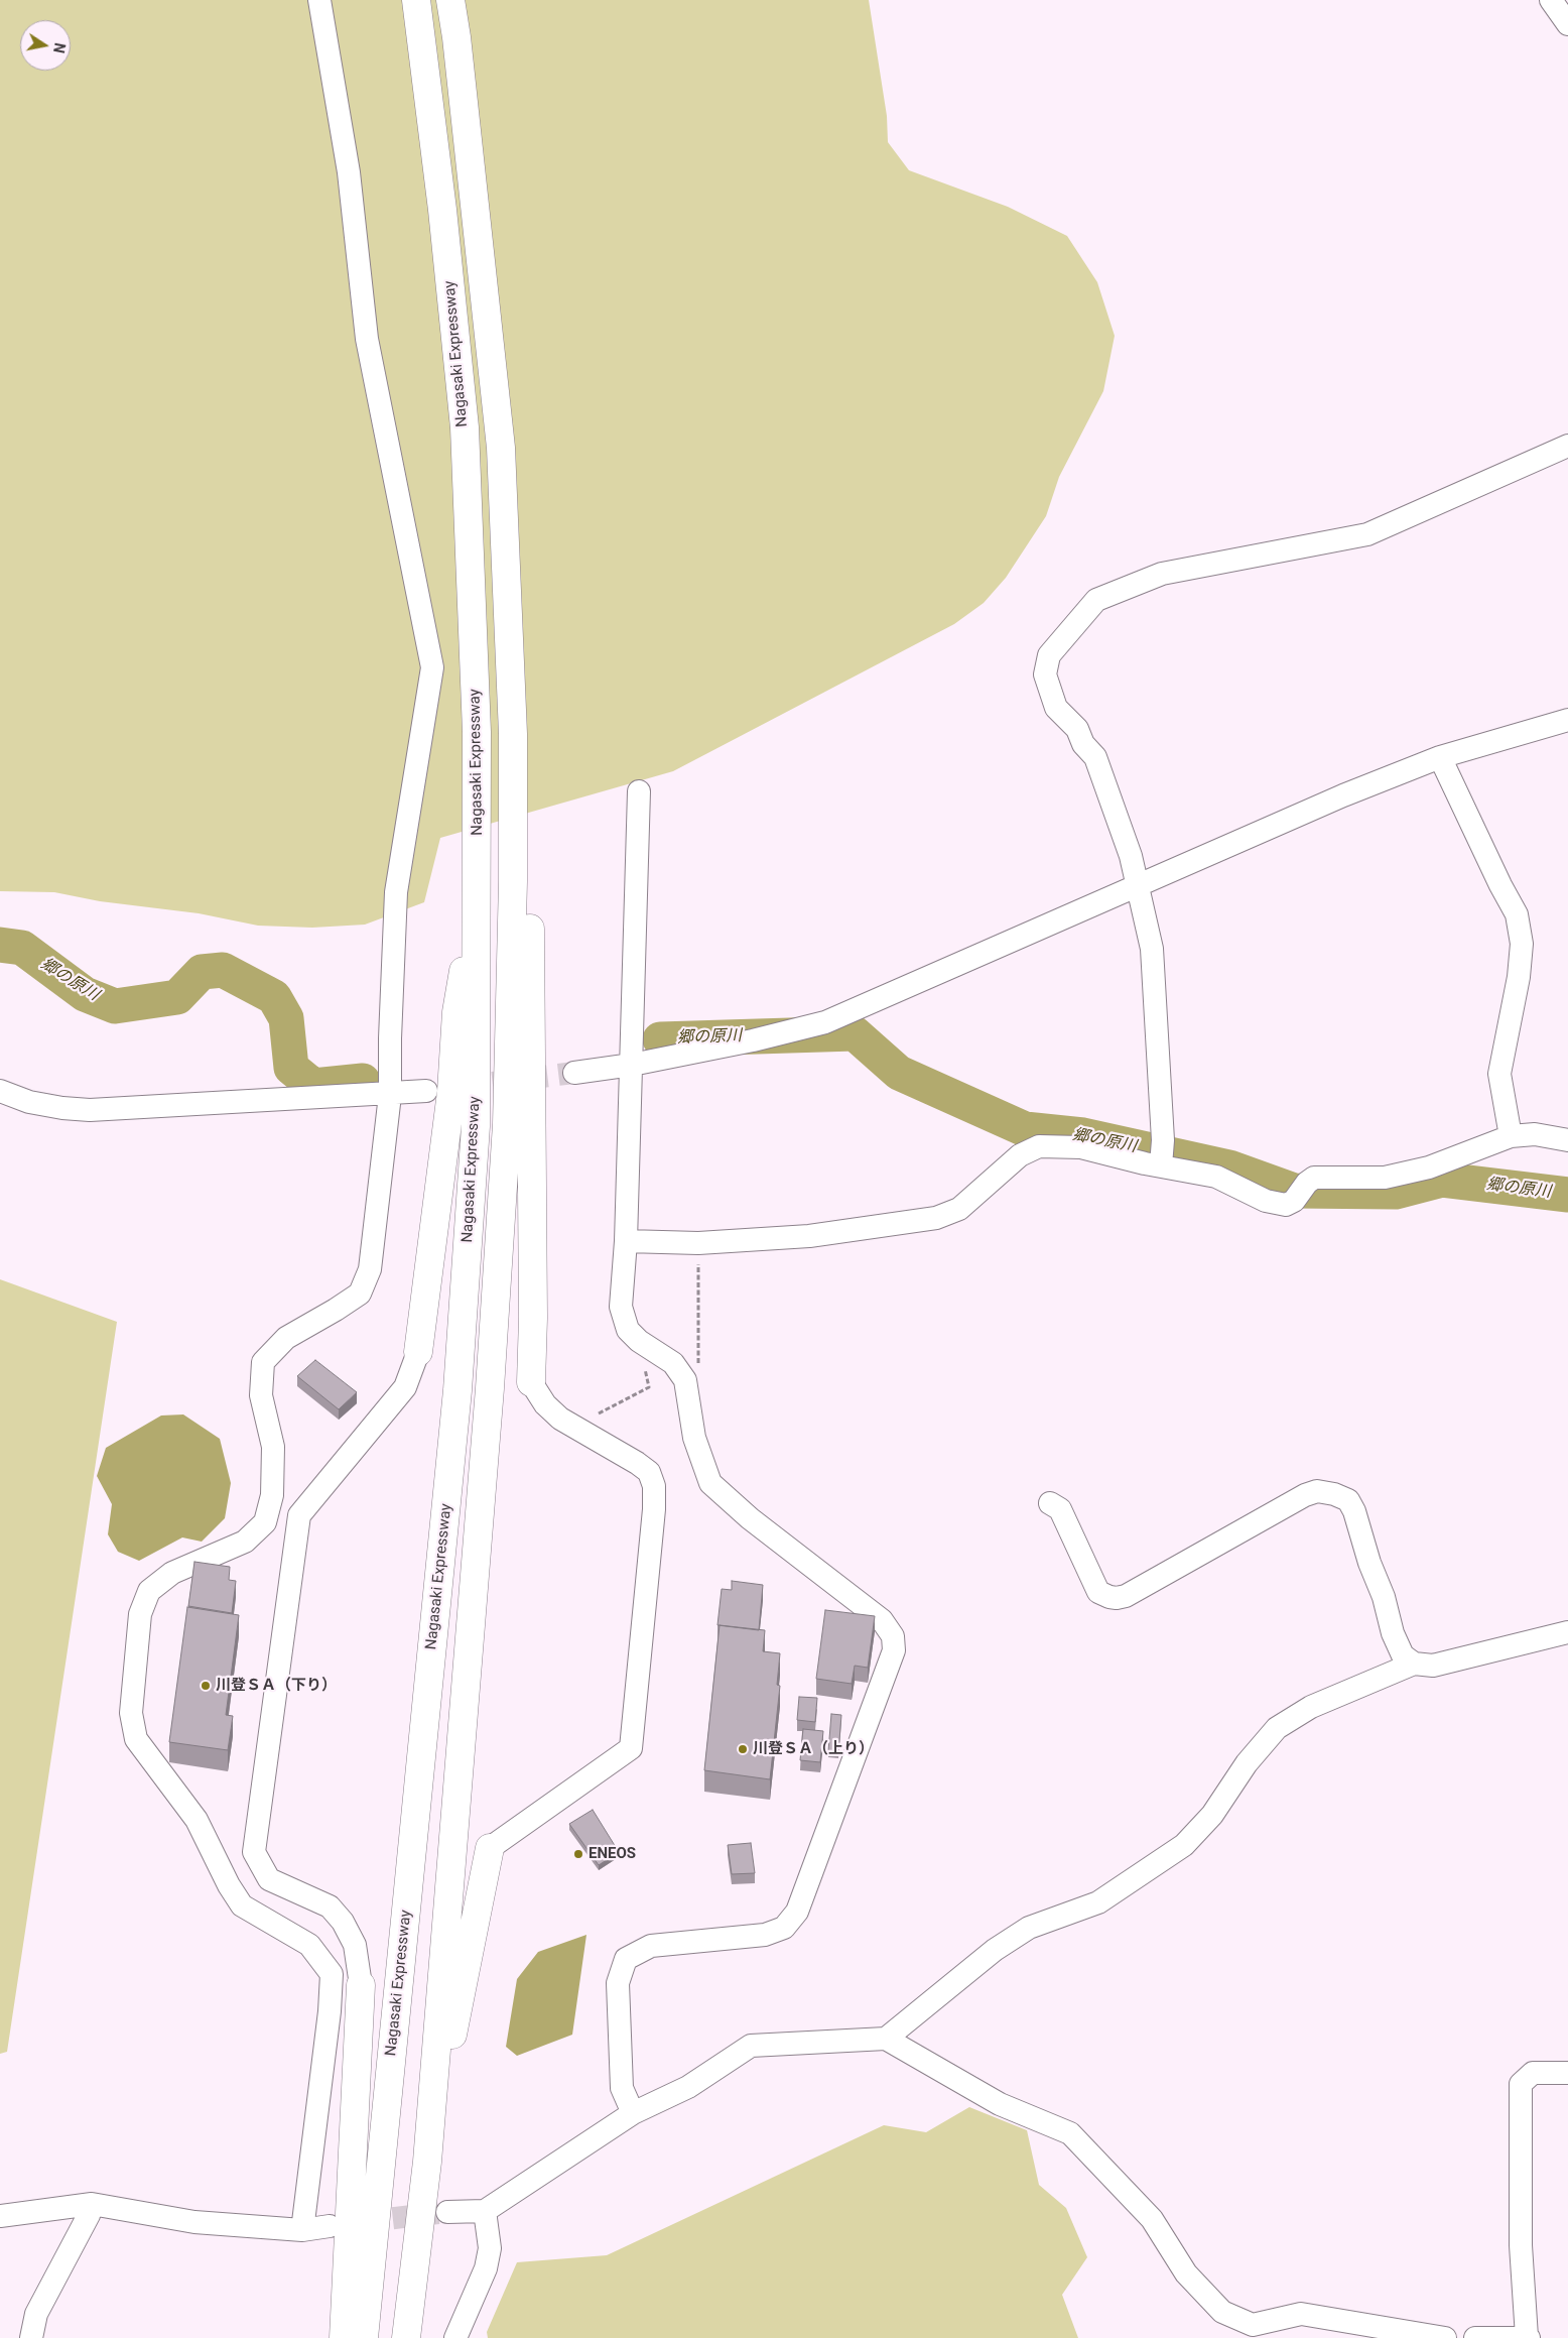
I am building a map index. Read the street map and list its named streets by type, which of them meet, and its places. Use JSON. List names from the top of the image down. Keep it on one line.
{"streets":{"highway":["Nagasaki Expressway"]},"water":["郷の原川"],"places":["川登ＳＡ（下り）","川登ＳＡ（上り）","ENEOS"],"north":"right"}
